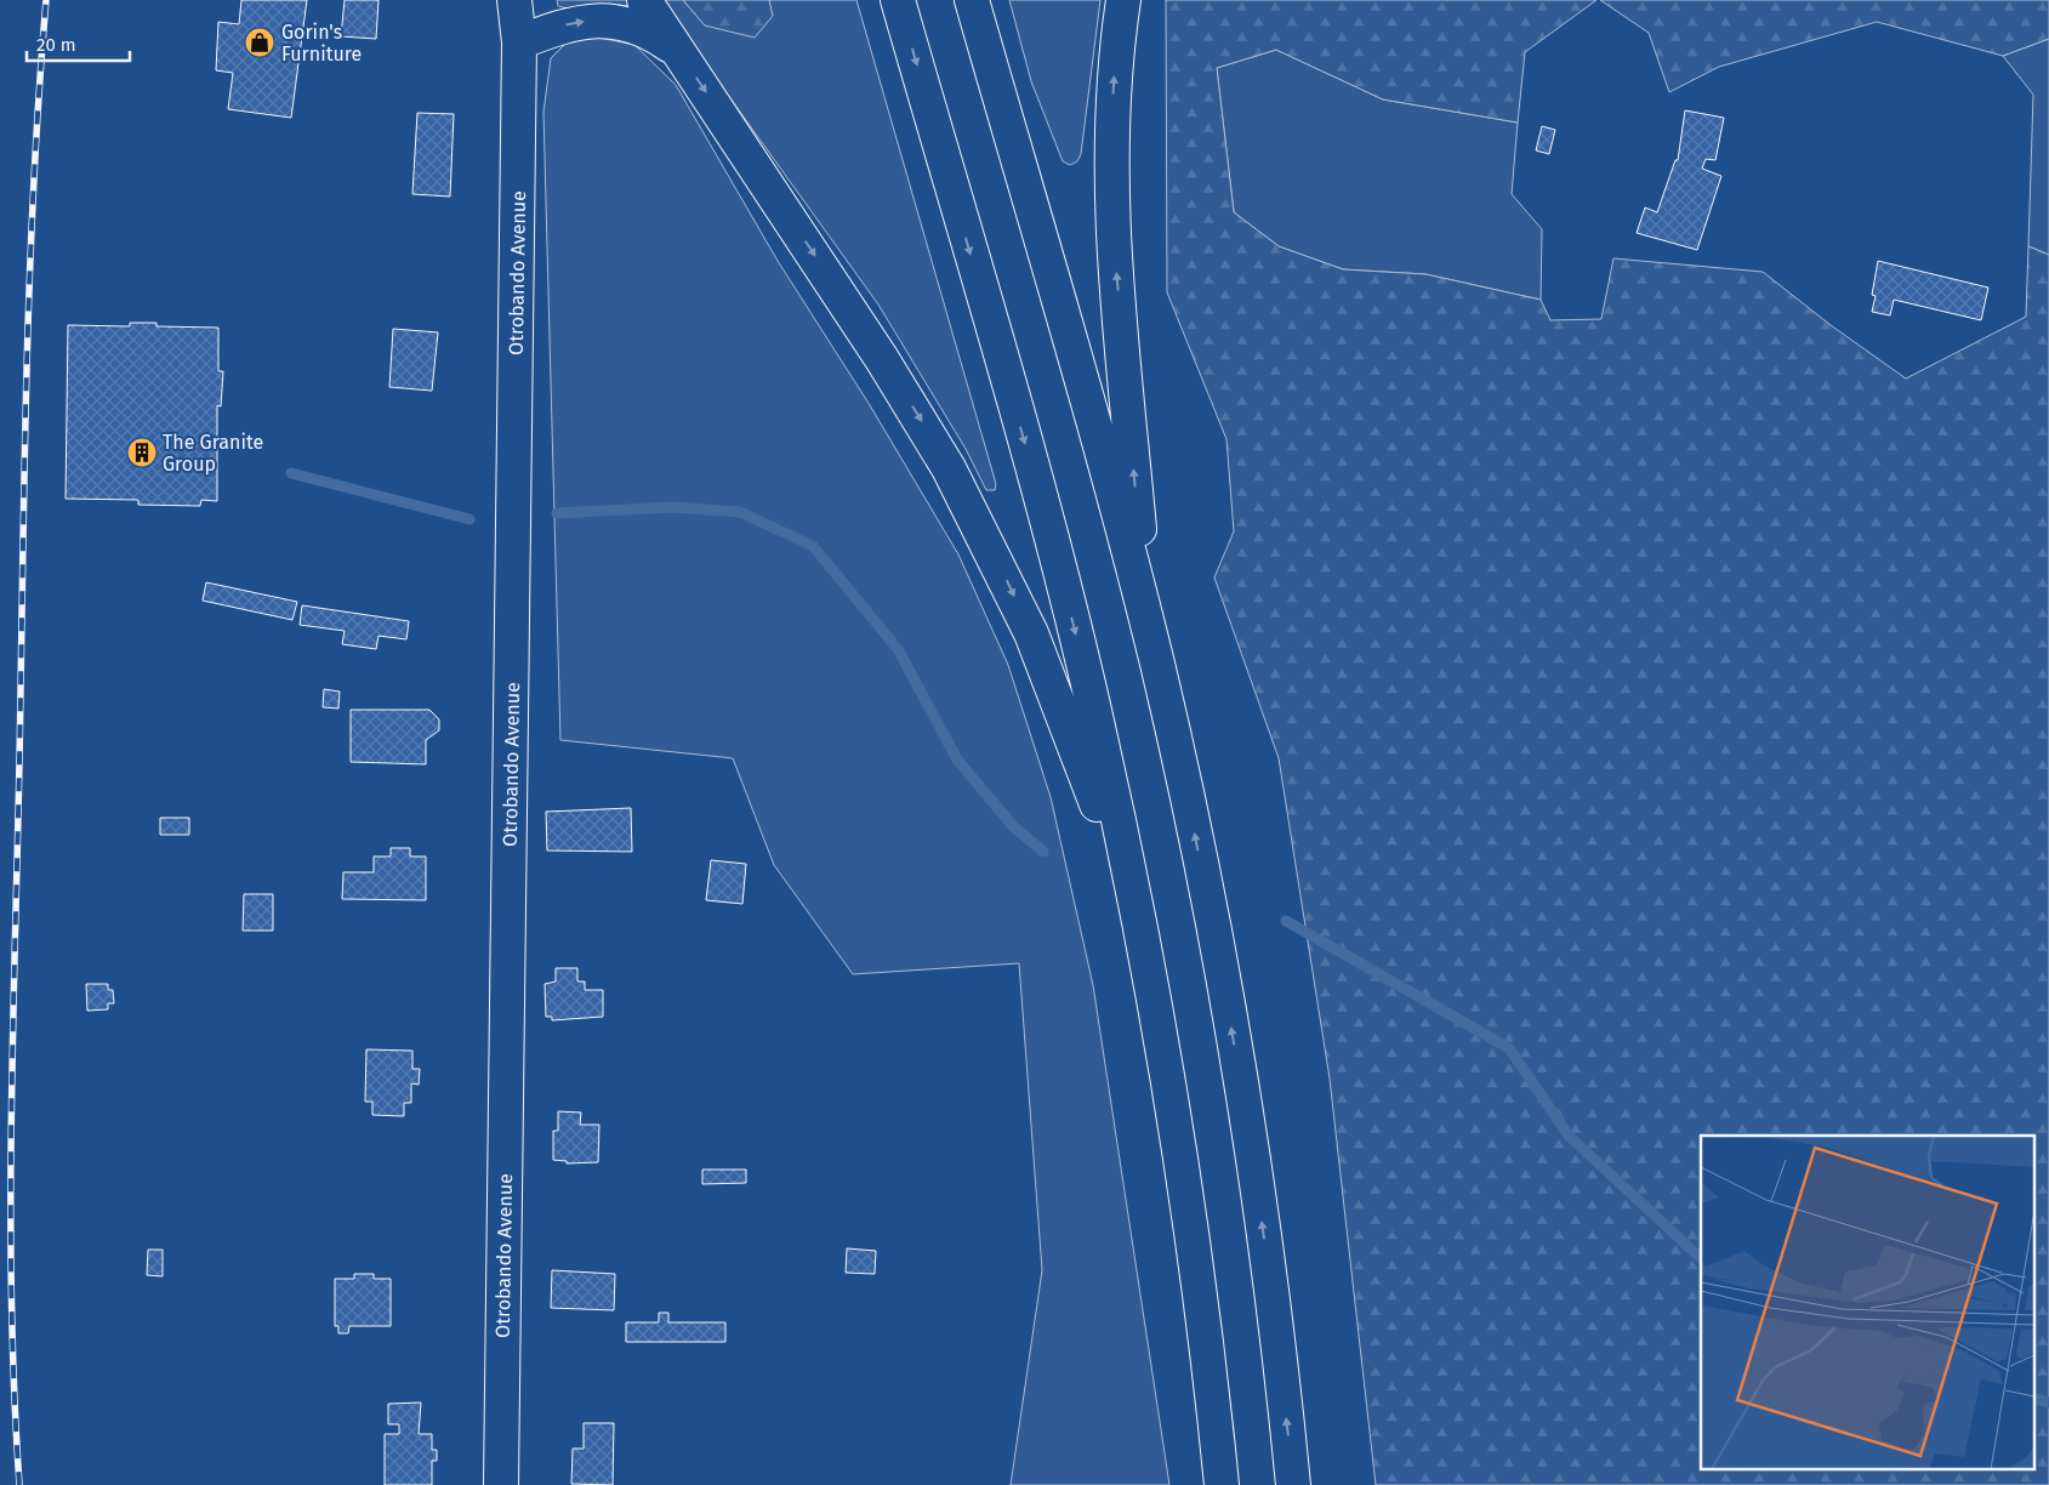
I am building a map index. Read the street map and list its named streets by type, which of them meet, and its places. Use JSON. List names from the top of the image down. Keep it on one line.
{"streets":{"main road":["Otrobando Avenue"]},"places":{"shop":["Gorin's Furniture"],"building":["The Granite Group"]},"scale_bar":"20 m"}
